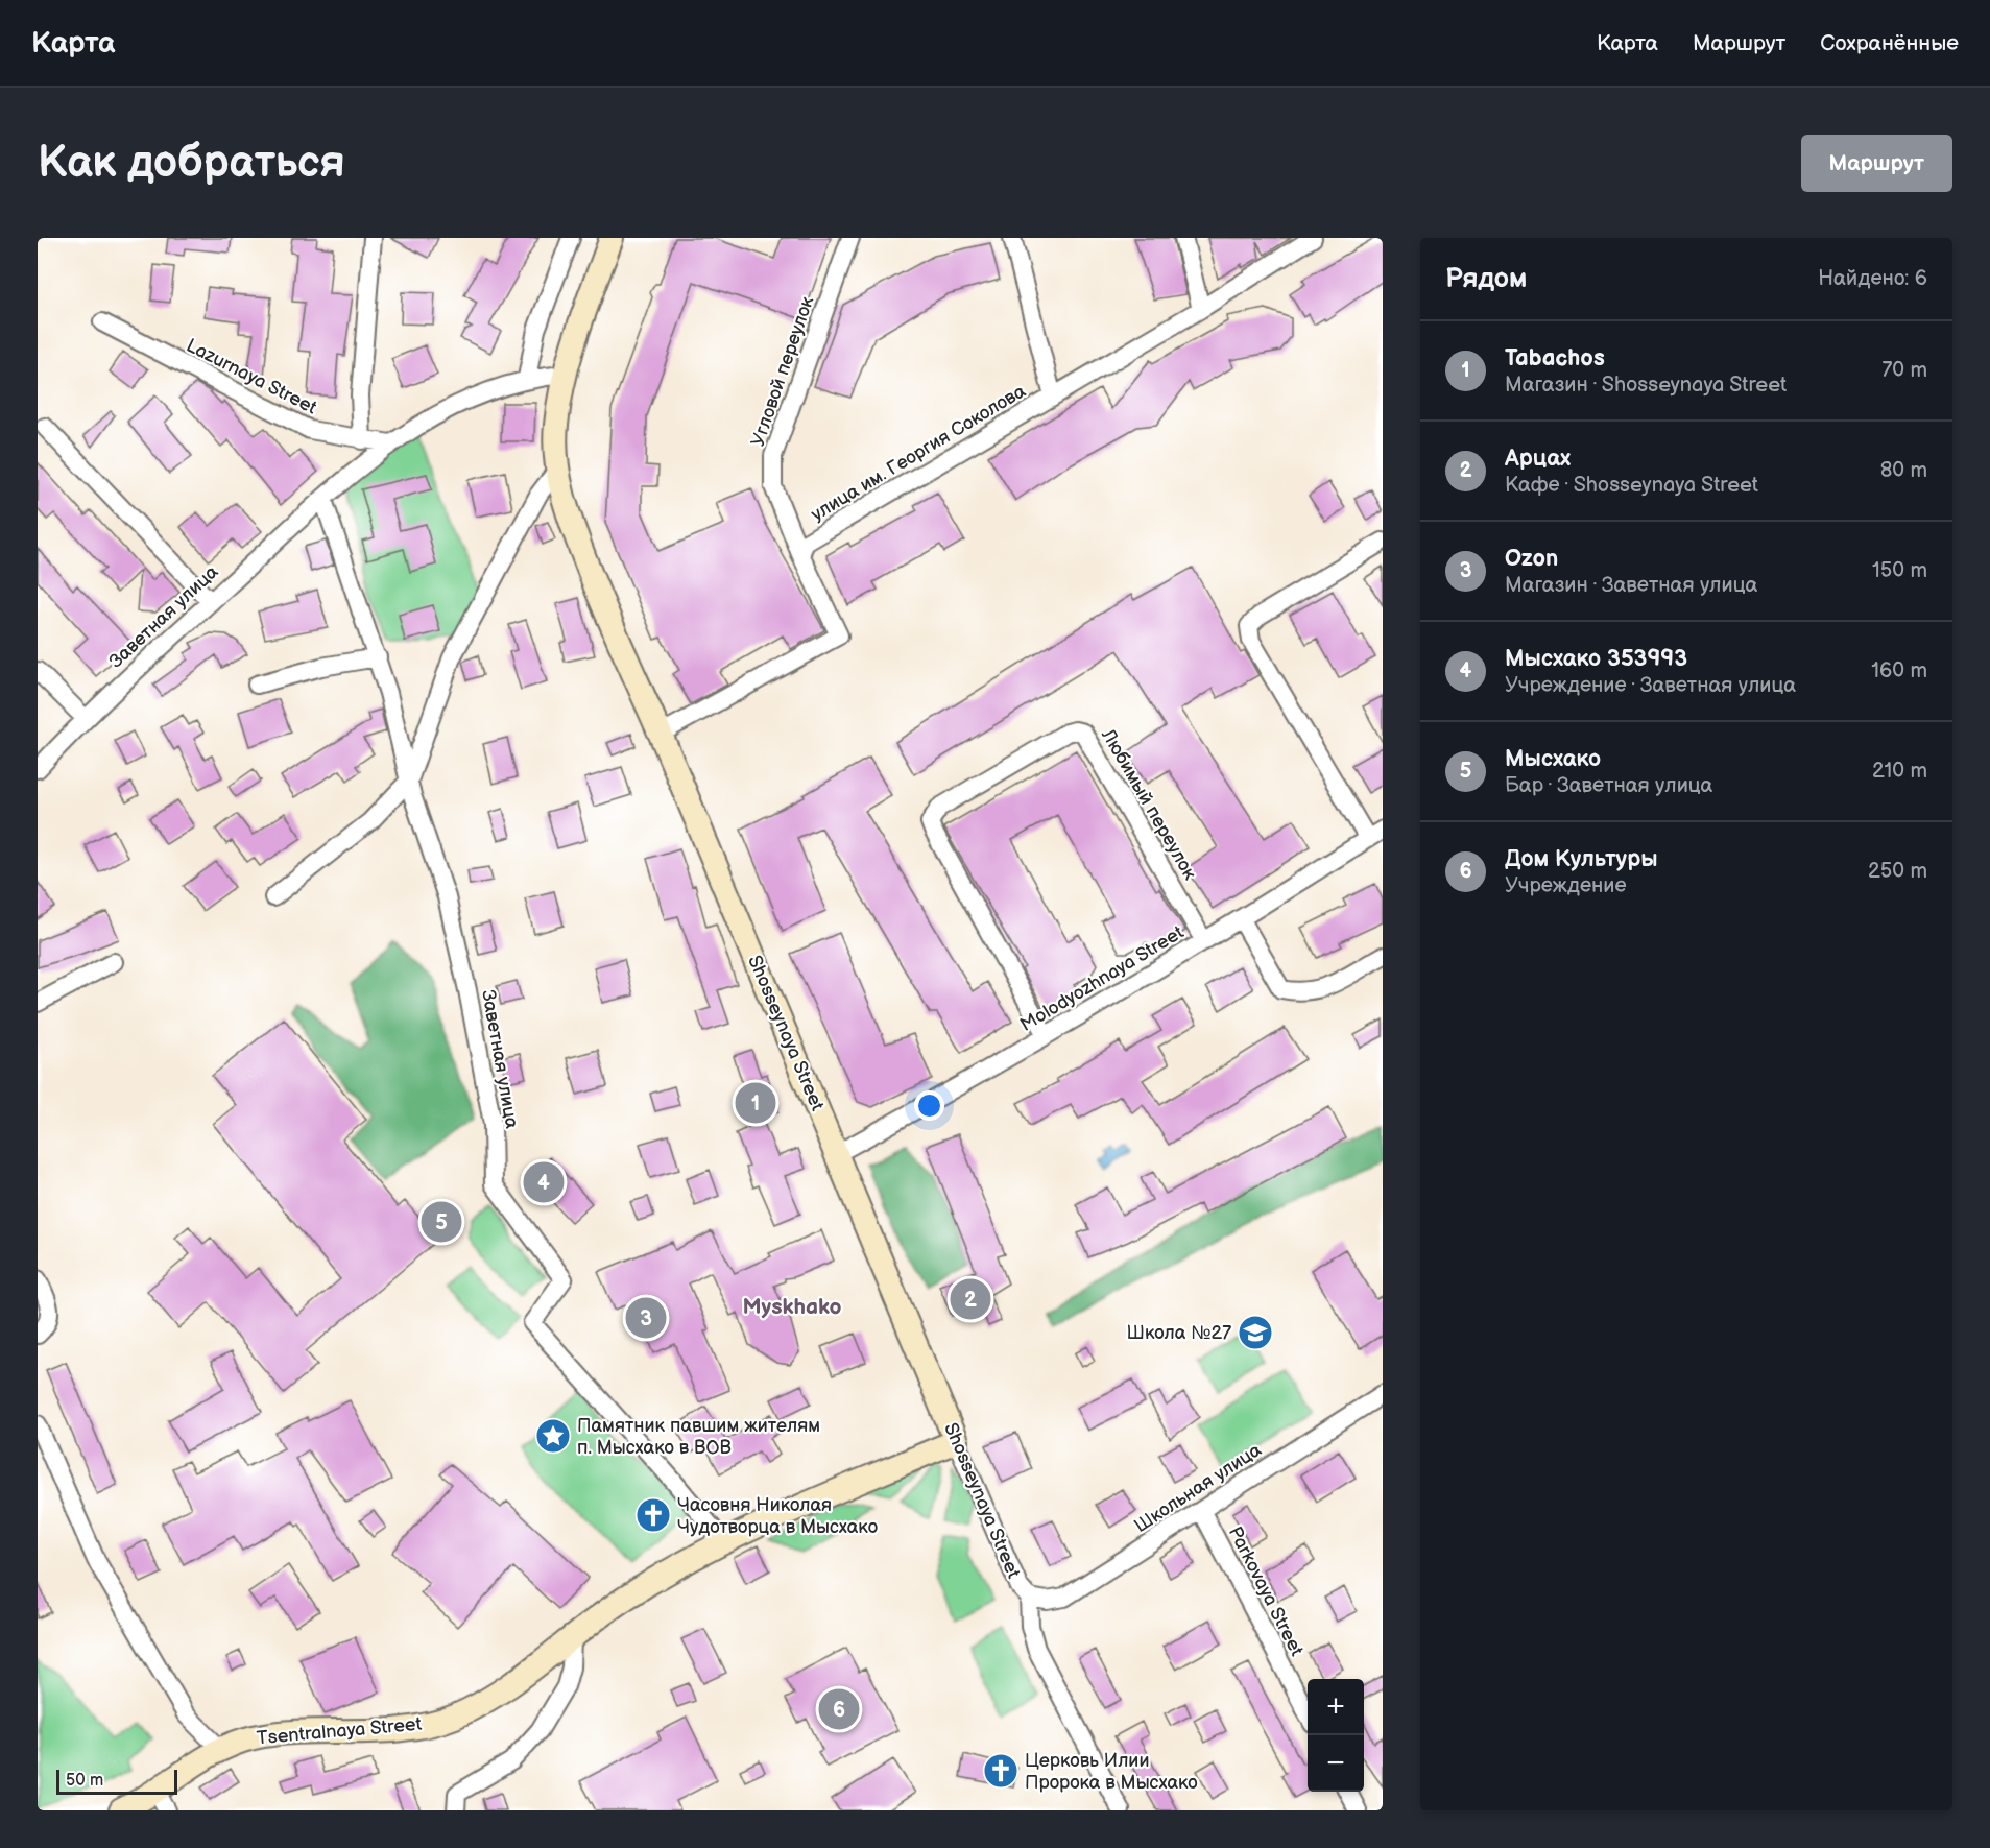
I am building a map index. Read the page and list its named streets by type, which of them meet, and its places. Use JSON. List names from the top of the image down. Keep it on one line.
{"streets":{"street":["Угловой переулок","Lazurnaya Street","улица им. Георгия Соколова","Заветная улица","Любимый переулок","Molodyozhnaya Street","Shosseynaya Street","Школьная улица","Parkovaya Street","Tsentralnaya Street"]},"crossings":[["Угловой переулок","улица им. Георгия Соколова"],["Lazurnaya Street","Заветная улица"],["Заветная улица","Shosseynaya Street"],["Заветная улица","Tsentralnaya Street"],["Любимый переулок","Molodyozhnaya Street"],["Molodyozhnaya Street","Shosseynaya Street"],["Shosseynaya Street","Школьная улица"],["Shosseynaya Street","Tsentralnaya Street"],["Школьная улица","Parkovaya Street"]],"districts":["Myskhako"],"places":{"school or university":["Школа №27"],"place":["Памятник павшим жителям п. Мысхако в ВОВ"],"church":["Часовня Николая Чудотворца в Мысхако","Церковь Илии Пророка в Мысхако"]},"scale_bar":"50 m","page":{"header":"Карта","nav":["Карта","Маршрут","Сохранённые"],"buttons":"Маршрут","title":"Как добраться","heading":["Рядом","Найдено: 6"],"list":[{"mark":"1","name":"Tabachos","note":"Магазин · Shosseynaya Street","value":"70 m"},{"mark":"2","name":"Арцах","note":"Кафе · Shosseynaya Street","value":"80 m"},{"mark":"3","name":"Ozon","note":"Магазин · Заветная улица","value":"150 m"},{"mark":"4","name":"Мысхако 353993","note":"Учреждение · Заветная улица","value":"160 m"},{"mark":"5","name":"Мысхако","note":"Бар · Заветная улица","value":"210 m"},{"mark":"6","name":"Дом Культуры","note":"Учреждение","value":"250 m"}],"pins":["1","4","5","2","3","6"],"map_buttons":["+","−"],"scale":"50 m"}}
